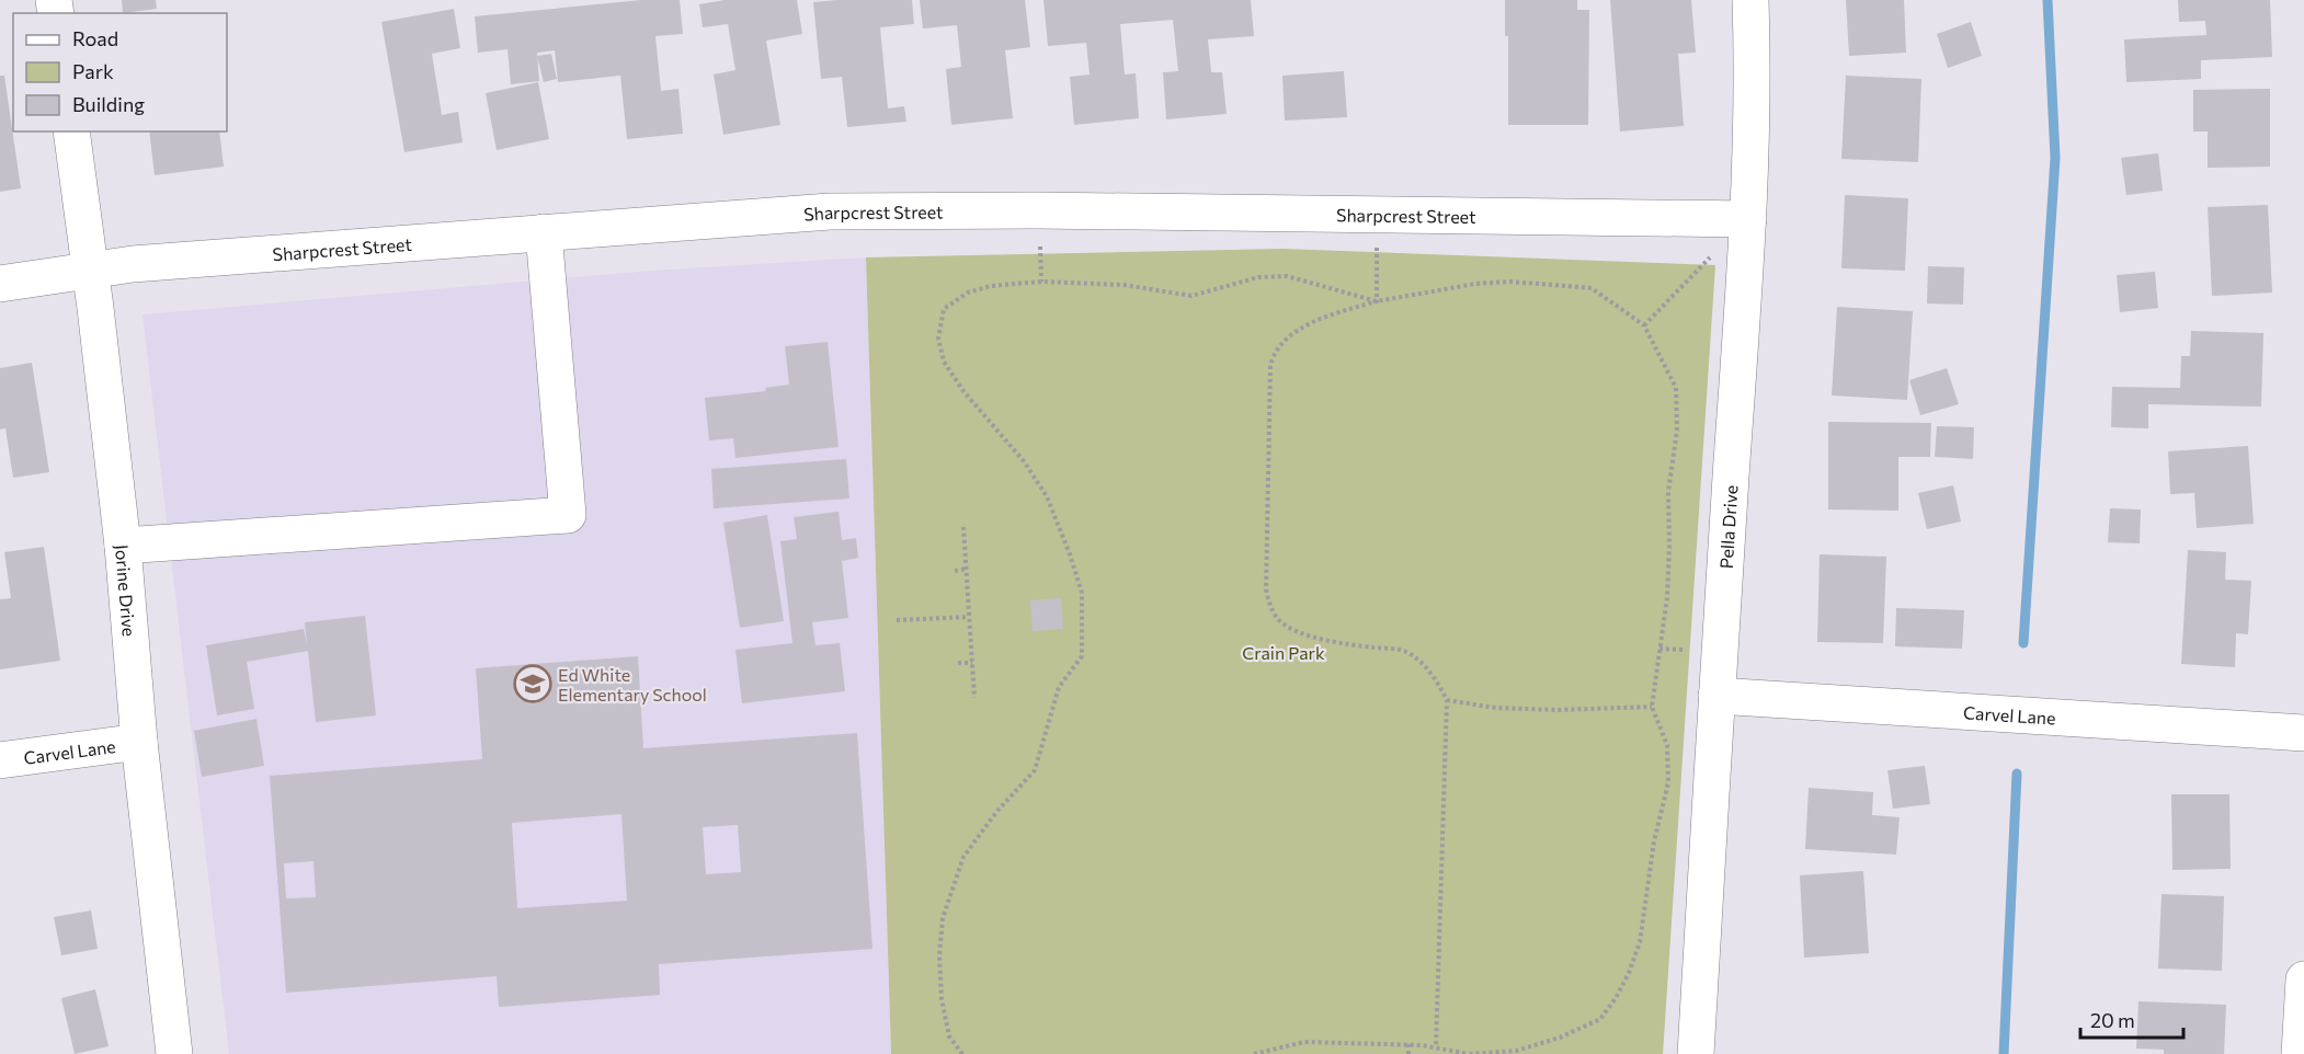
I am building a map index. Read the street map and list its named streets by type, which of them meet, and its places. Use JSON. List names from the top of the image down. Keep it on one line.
{"streets":{"street":["Sharpcrest Street","Pella Drive","Jorine Drive","Carvel Lane"]},"crossings":[["Sharpcrest Street","Pella Drive"],["Sharpcrest Street","Jorine Drive"],["Pella Drive","Carvel Lane"],["Jorine Drive","Carvel Lane"]],"parks":["Crain Park"],"places":{"school or university":["Ed White Elementary School"]},"legend":["Road","Park","Building"],"scale_bar":"20 m"}
